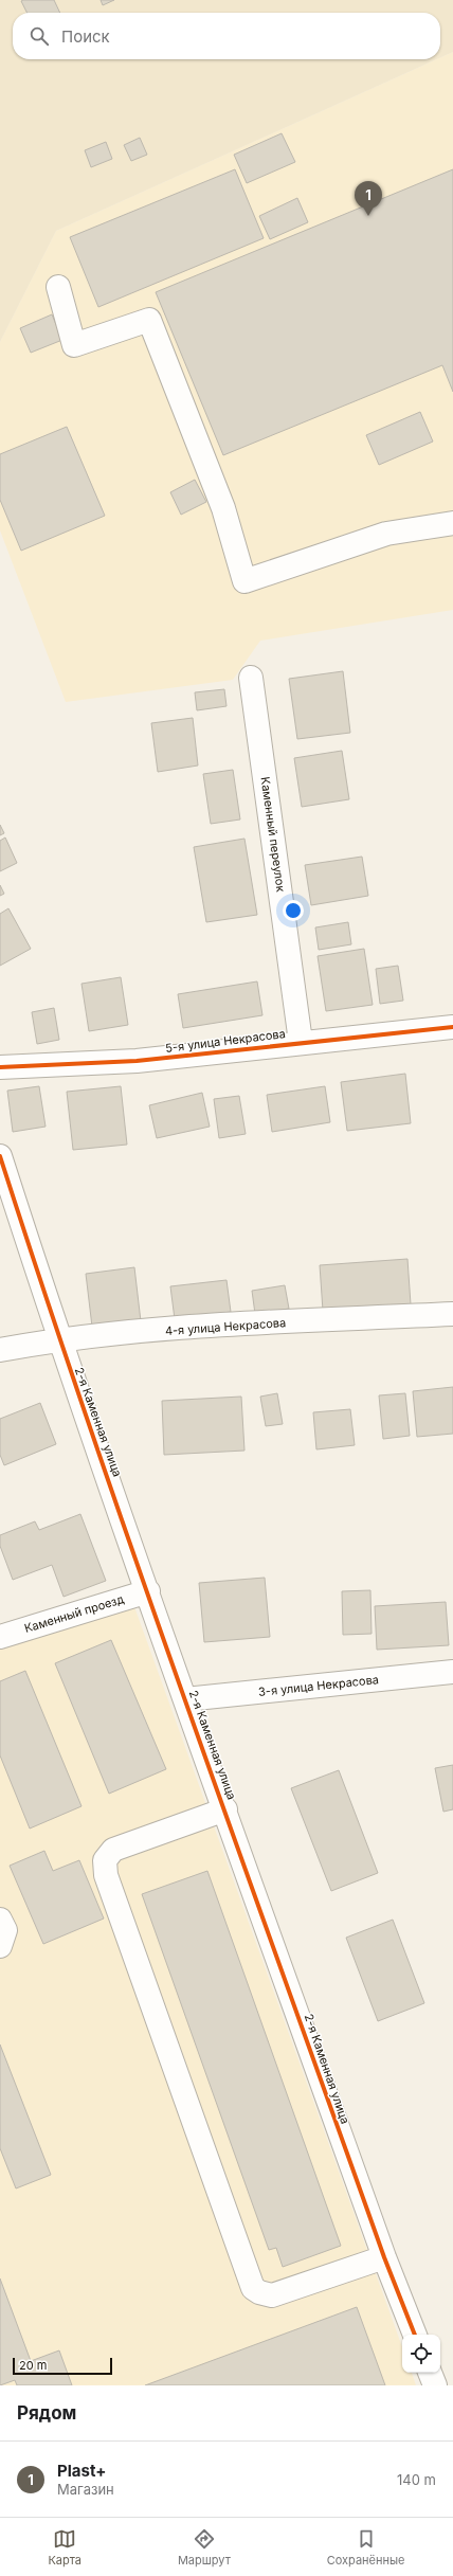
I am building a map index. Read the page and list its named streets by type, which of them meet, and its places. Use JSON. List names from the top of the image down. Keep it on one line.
{"streets":{"street":["Каменный переулок","5-я улица Некрасова","4-я улица Некрасова","2-я Каменная улица","Каменный проезд","3-я улица Некрасова"]},"crossings":[["Каменный переулок","5-я улица Некрасова"],["4-я улица Некрасова","2-я Каменная улица"],["2-я Каменная улица","Каменный проезд"],["2-я Каменная улица","3-я улица Некрасова"]],"scale_bar":"20 m","page":{"search":"Поиск","pins":"1","scale":"20 m","heading":"Рядом","list":[{"mark":"1","name":"Plast+","note":"Магазин","value":"140 m"}],"nav":["Карта","Маршрут","Сохранённые"]}}
